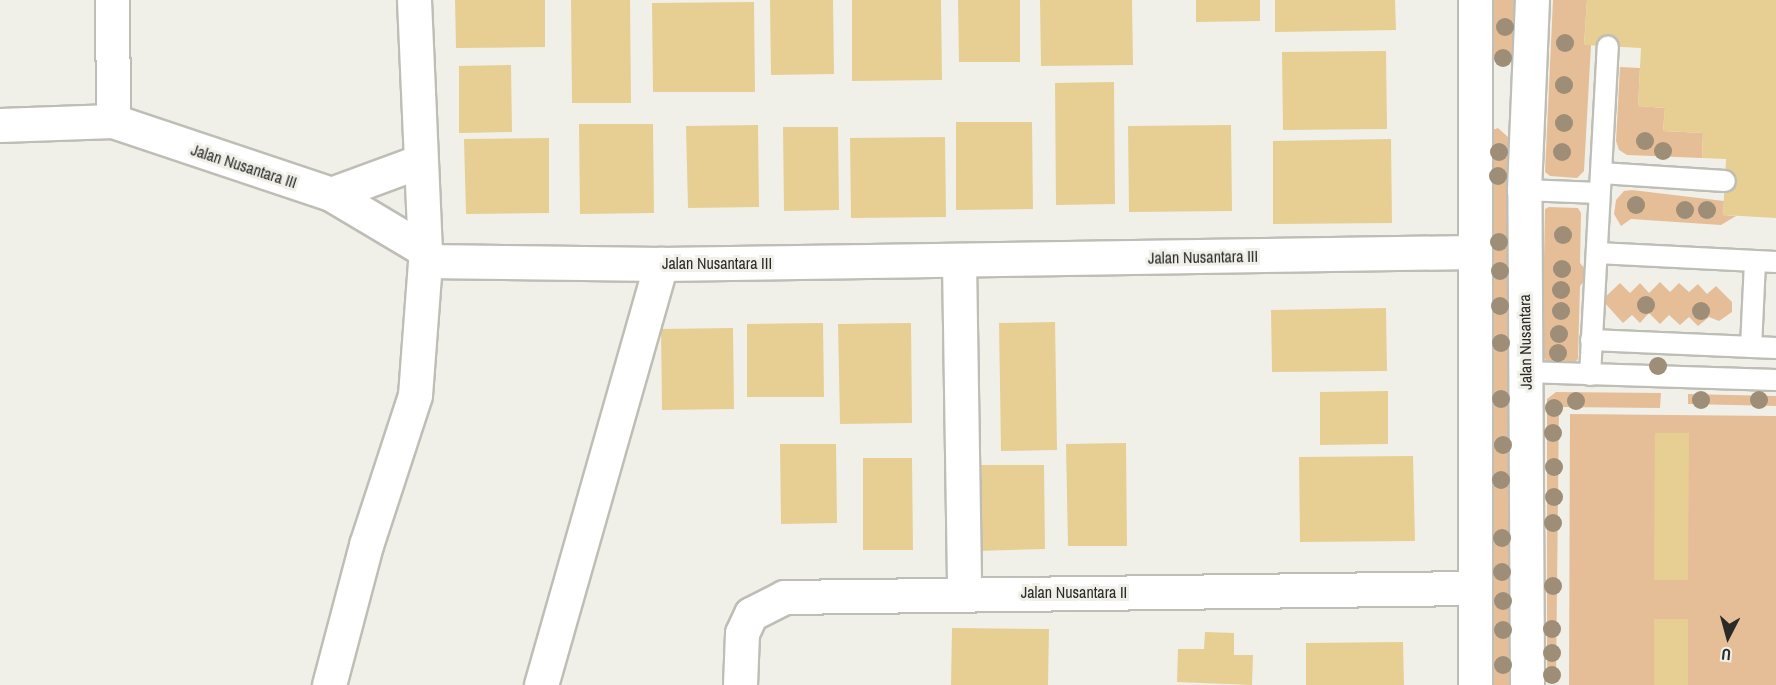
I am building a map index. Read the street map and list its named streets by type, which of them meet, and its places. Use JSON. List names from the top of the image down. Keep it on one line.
{"streets":{"street":["Jalan Nusantara III","Jalan Nusantara","Jalan Nusantara II"]},"north":"bottom"}
